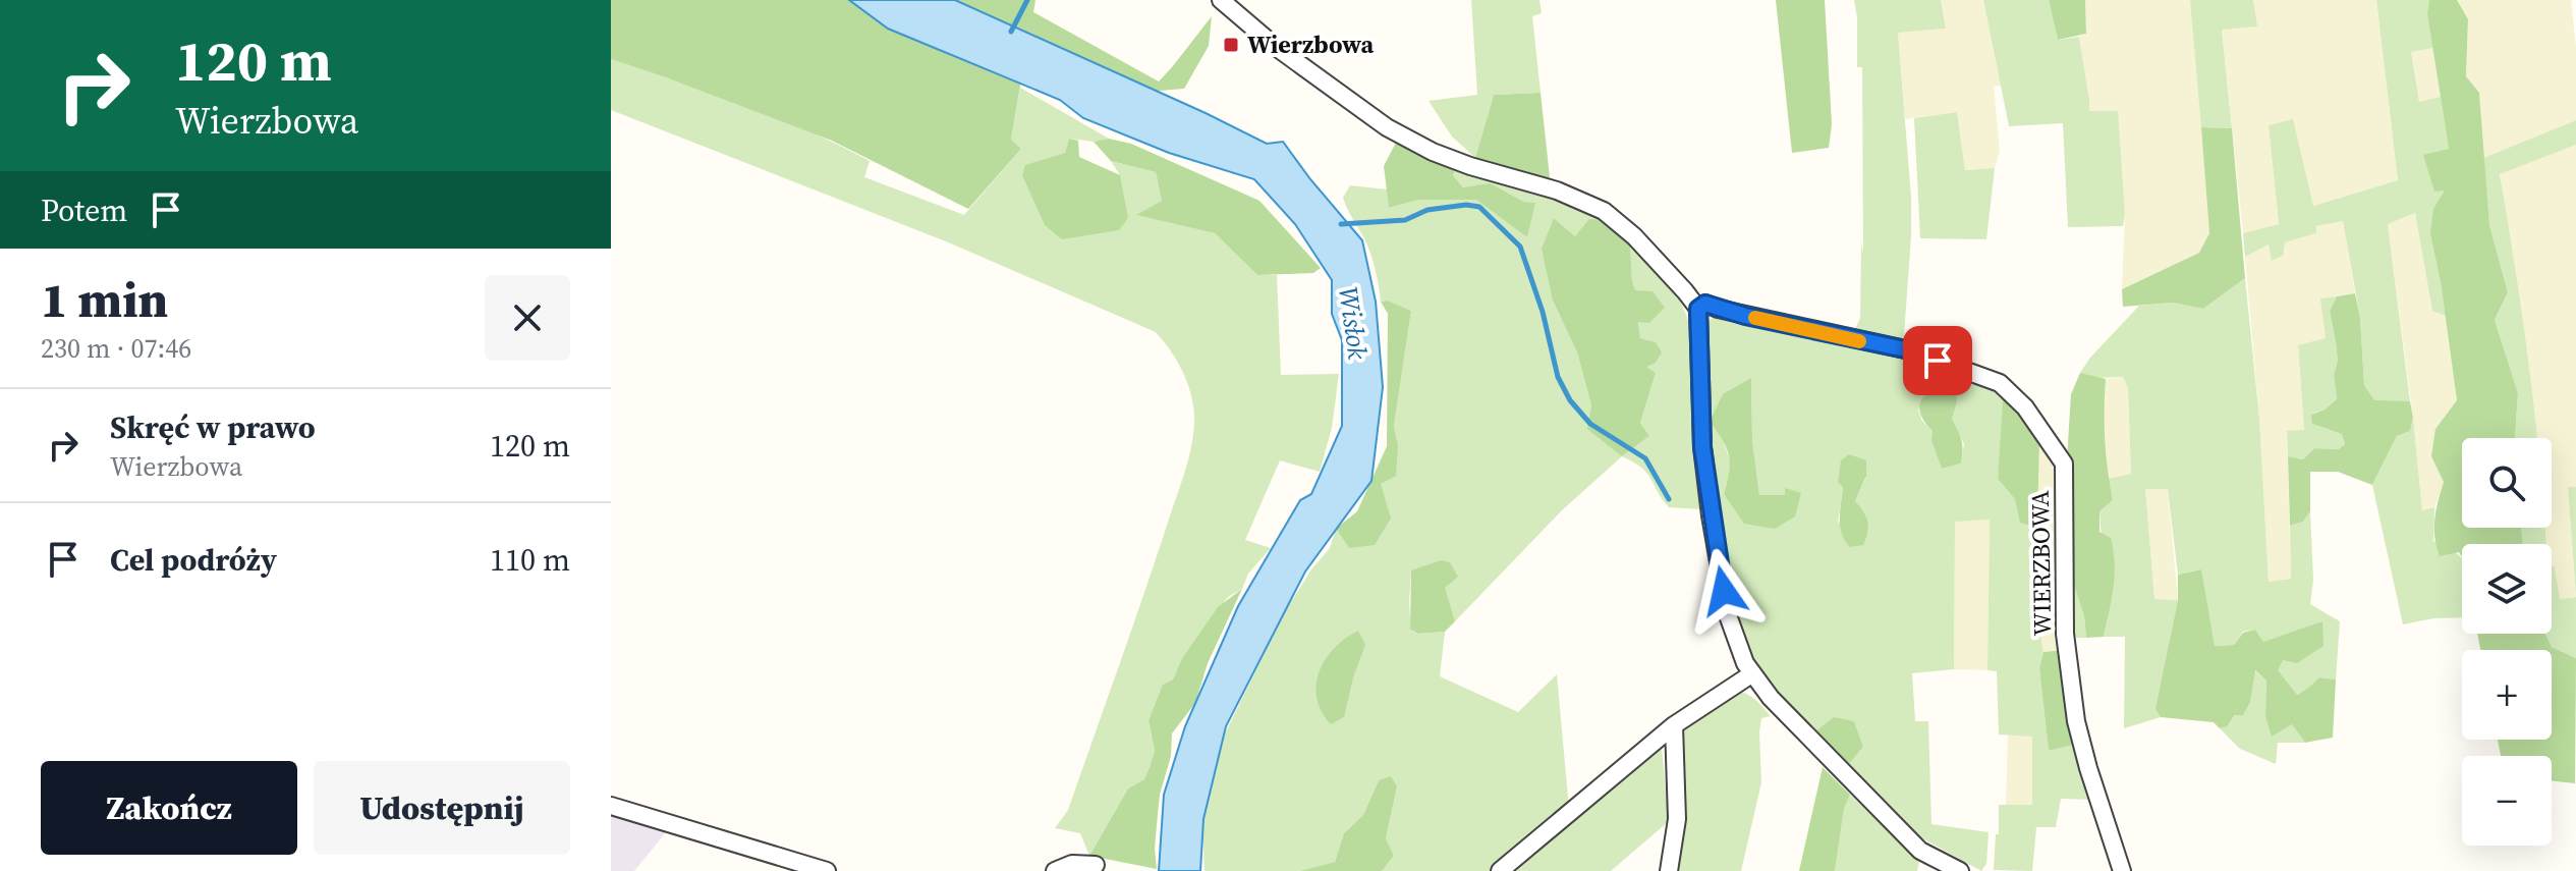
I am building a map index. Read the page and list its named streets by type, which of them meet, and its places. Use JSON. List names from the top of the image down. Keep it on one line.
{"streets":{"street":["WIERZBOWA"]},"water":["Wisłok"],"places":{"transit":["Wierzbowa"]},"page":{"turn":["120 m","Wierzbowa"],"then":"Potem","heading":["1 min","230 m · 07:46"],"list":[{"name":"Skręć w prawo","note":"Wierzbowa","value":"120 m"},{"name":"Cel podróży","value":"110 m"}],"map_buttons":["+","−"],"buttons":["Zakończ","Udostępnij"]}}
